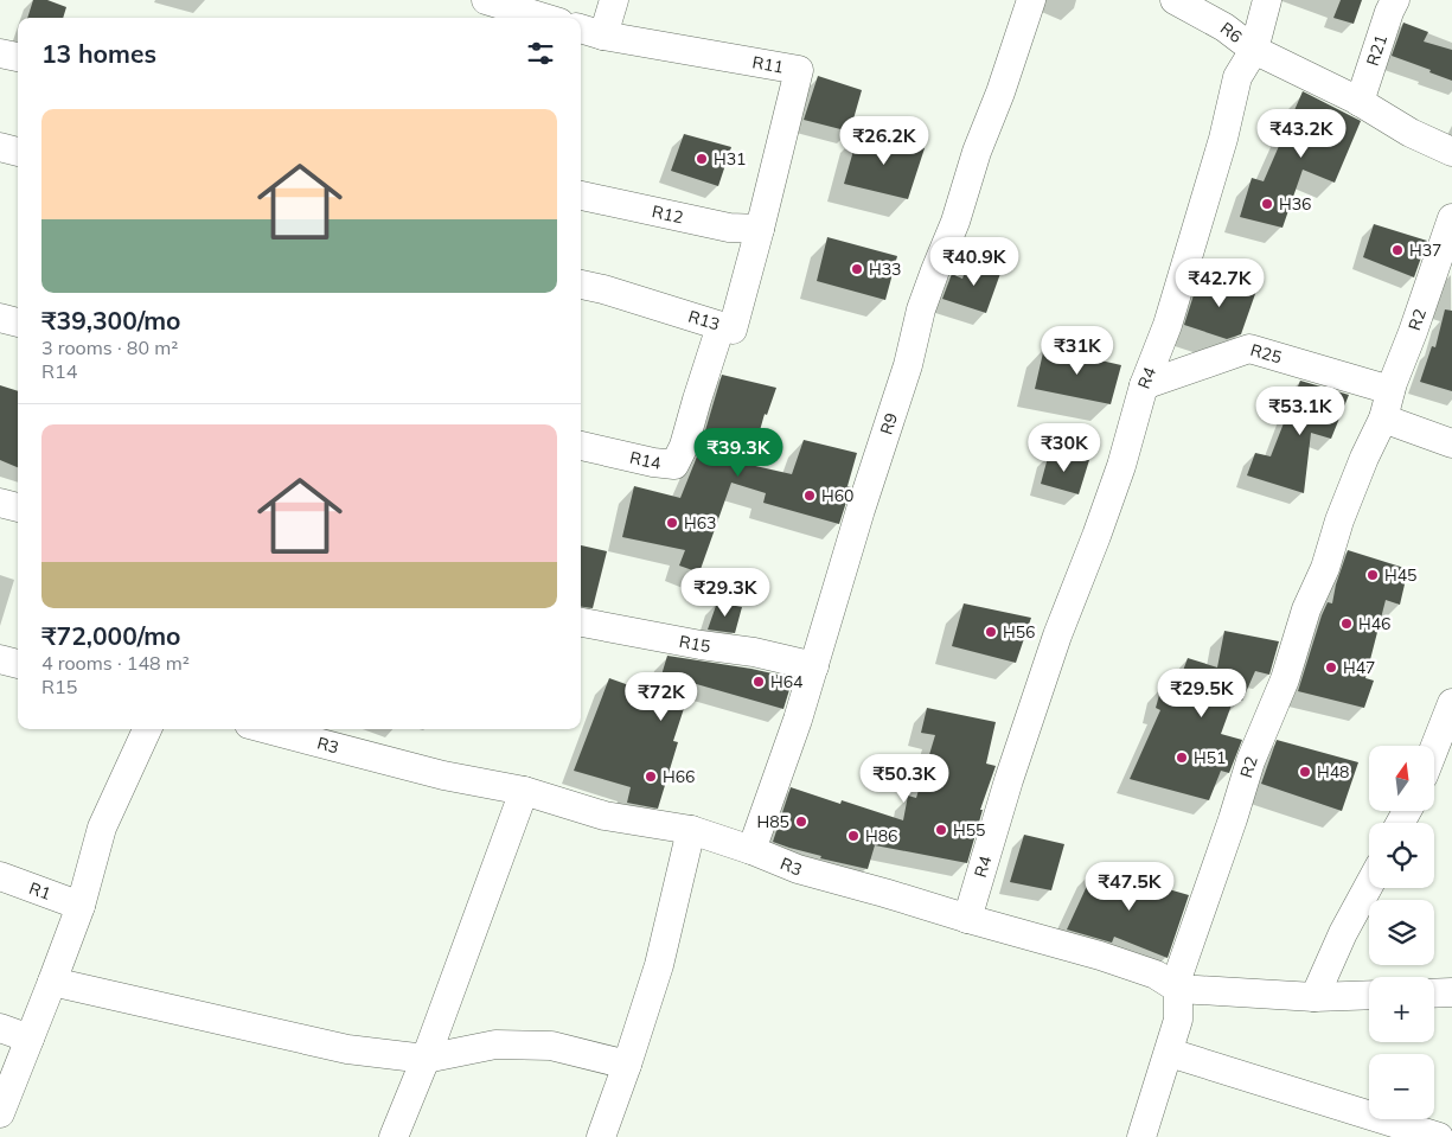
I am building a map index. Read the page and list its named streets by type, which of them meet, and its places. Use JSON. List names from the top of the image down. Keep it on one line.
{"streets":{"street":["R6","R21","R11","R12","R2","R13","R25","R4","R9","R14","R15","R3","R1"]},"crossings":[["R6","R4"],["R11","R12"],["R11","R13"],["R12","R13"],["R2","R25"],["R2","R3"],["R13","R14"],["R25","R4"],["R4","R3"],["R9","R15"],["R9","R3"]],"places":["H31","H36","H37","H33","H60","H63","H45","H46","H56","H47","H64","H51","H48","H66","H85","H55","H86"],"north":"top","page":{"heading":"13 homes","list":[{"name":"₹39,300/mo","note":"3 rooms · 80 m² · R14"},{"name":"₹72,000/mo","note":"4 rooms · 148 m² · R15"}],"price":["₹43.2K","₹26.2K","₹40.9K","₹42.7K","₹31K","₹53.1K","₹30K","₹39.3K","₹29.3K","₹29.5K","₹72K","₹50.3K","₹47.5K"],"map_buttons":["+","−"]}}
